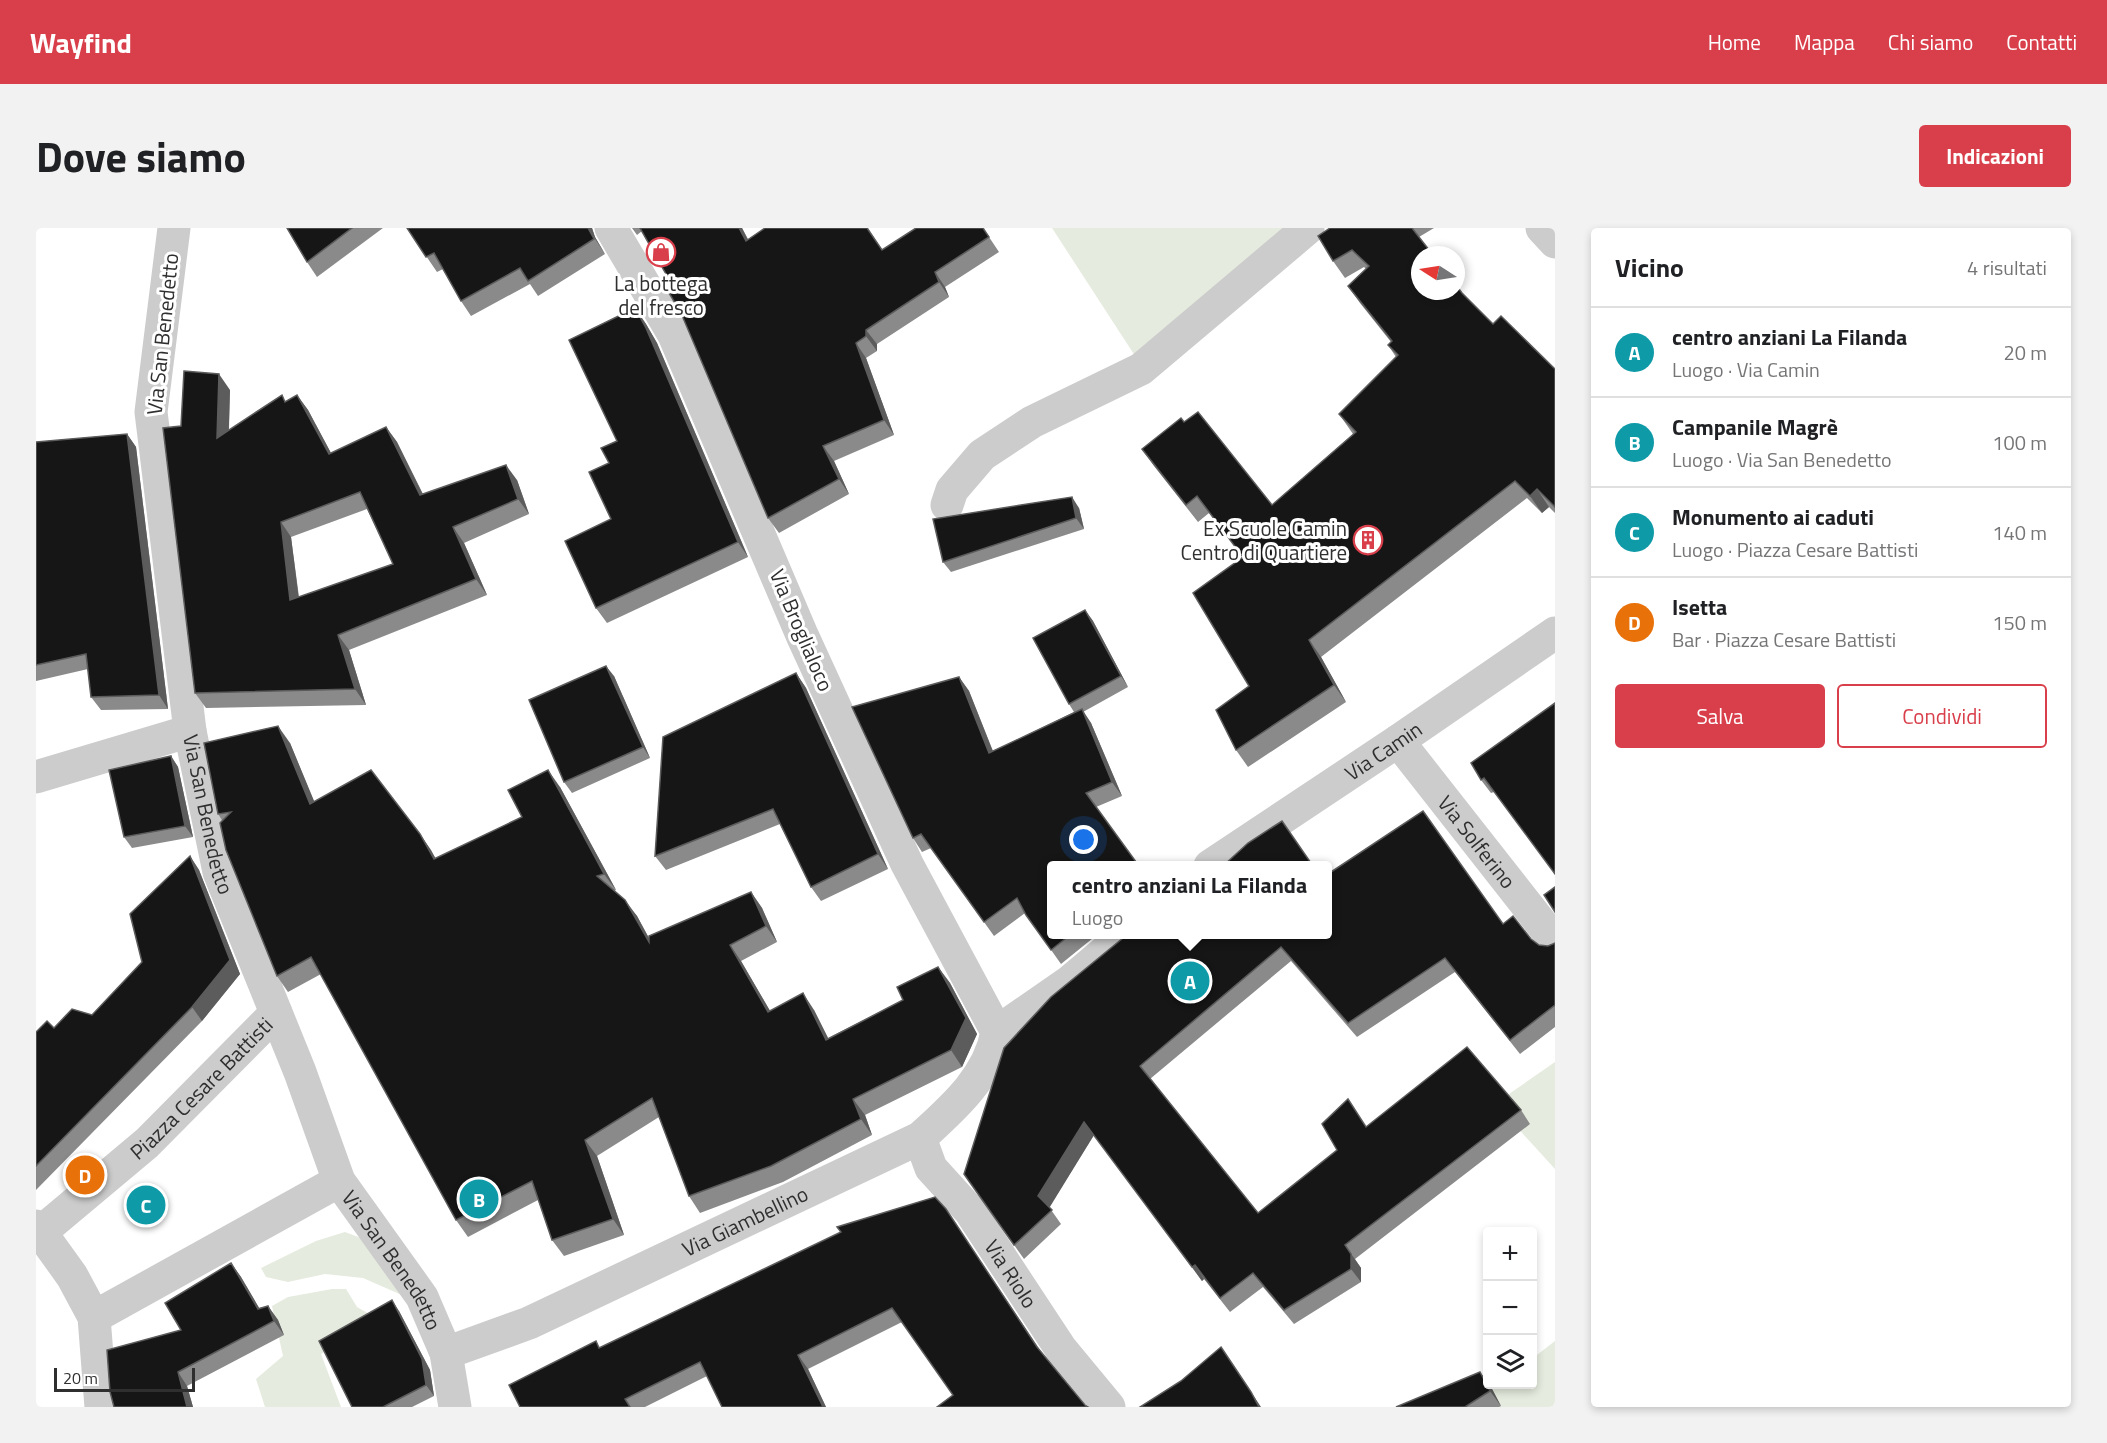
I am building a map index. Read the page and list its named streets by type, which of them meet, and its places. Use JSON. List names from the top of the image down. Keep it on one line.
{"streets":{"street":["Via San Benedetto","Via Broglialoco","Via Camin","Via Solferino","Piazza Cesare Battisti","Via Giambellino","Via Riolo"]},"crossings":[["Via San Benedetto","Piazza Cesare Battisti"],["Via San Benedetto","Via Giambellino"],["Via Broglialoco","Via Giambellino"],["Via Camin","Via Solferino"],["Via Giambellino","Via Riolo"]],"places":{"shop":["La bottega del fresco"],"building":["Ex Scuole Camin Centro di Quartiere"]},"scale_bar":"20 m","north":"left","page":{"header":"Wayfind","nav":["Home","Mappa","Chi siamo","Contatti"],"title":"Dove siamo","buttons":["Indicazioni",["Salva","Condividi"]],"heading":["Vicino","4 risultati"],"list":[{"mark":"A","name":"centro anziani La Filanda","note":"Luogo · Via Camin","value":"20 m"},{"mark":"B","name":"Campanile Magrè","note":"Luogo · Via San Benedetto","value":"100 m"},{"mark":"C","name":"Monumento ai caduti","note":"Luogo · Piazza Cesare Battisti","value":"140 m"},{"mark":"D","name":"Isetta","note":"Bar · Piazza Cesare Battisti","value":"150 m"}],"popup":["centro anziani La Filanda","Luogo"],"pins":["A","D","B","C"],"map_buttons":["+","−"],"scale":"20 m"}}
